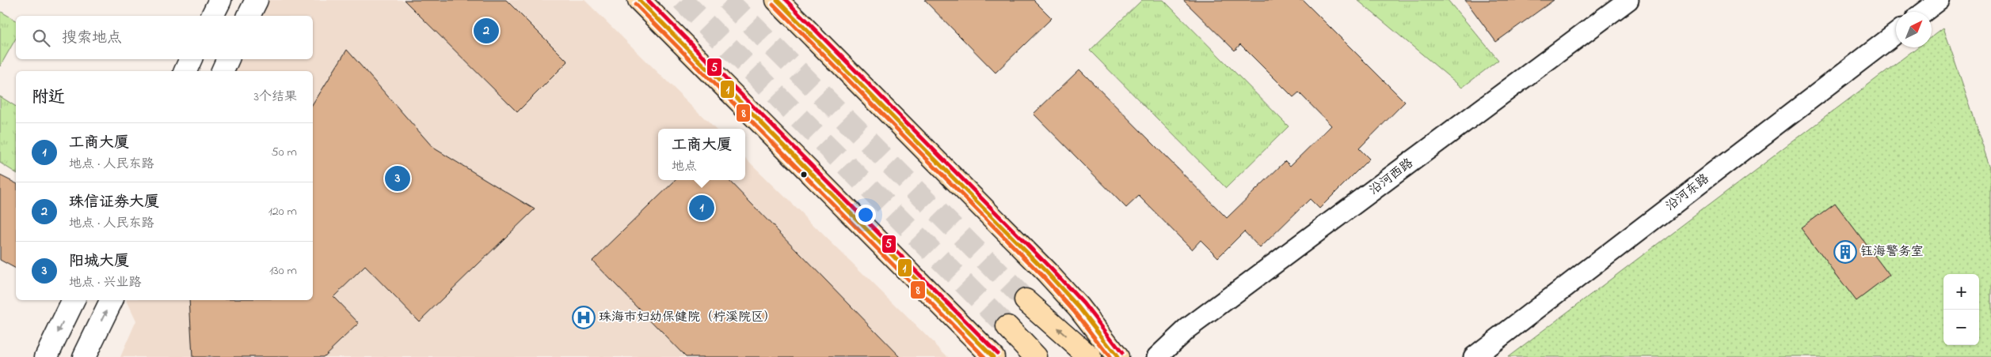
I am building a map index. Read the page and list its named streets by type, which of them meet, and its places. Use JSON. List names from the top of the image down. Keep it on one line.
{"streets":{"street":["沿河西路","沿河东路"]},"places":{"building":["钰海警务室"],"hospital":["珠海市妇幼保健院（柠溪院区）"]},"lines":["transit line 1","transit line 5","transit line 8"],"north":"top right","page":{"search":"搜索地点","pins":["2","3","1"],"heading":["附近","3个结果"],"list":[{"mark":"1","name":"工商大厦","note":"地点 · 人民东路","value":"50 m"},{"mark":"2","name":"珠信证券大厦","note":"地点 · 人民东路","value":"120 m"},{"mark":"3","name":"阳城大厦","note":"地点 · 兴业路","value":"130 m"}],"popup":["工商大厦","地点"],"map_buttons":["+","−"]}}
